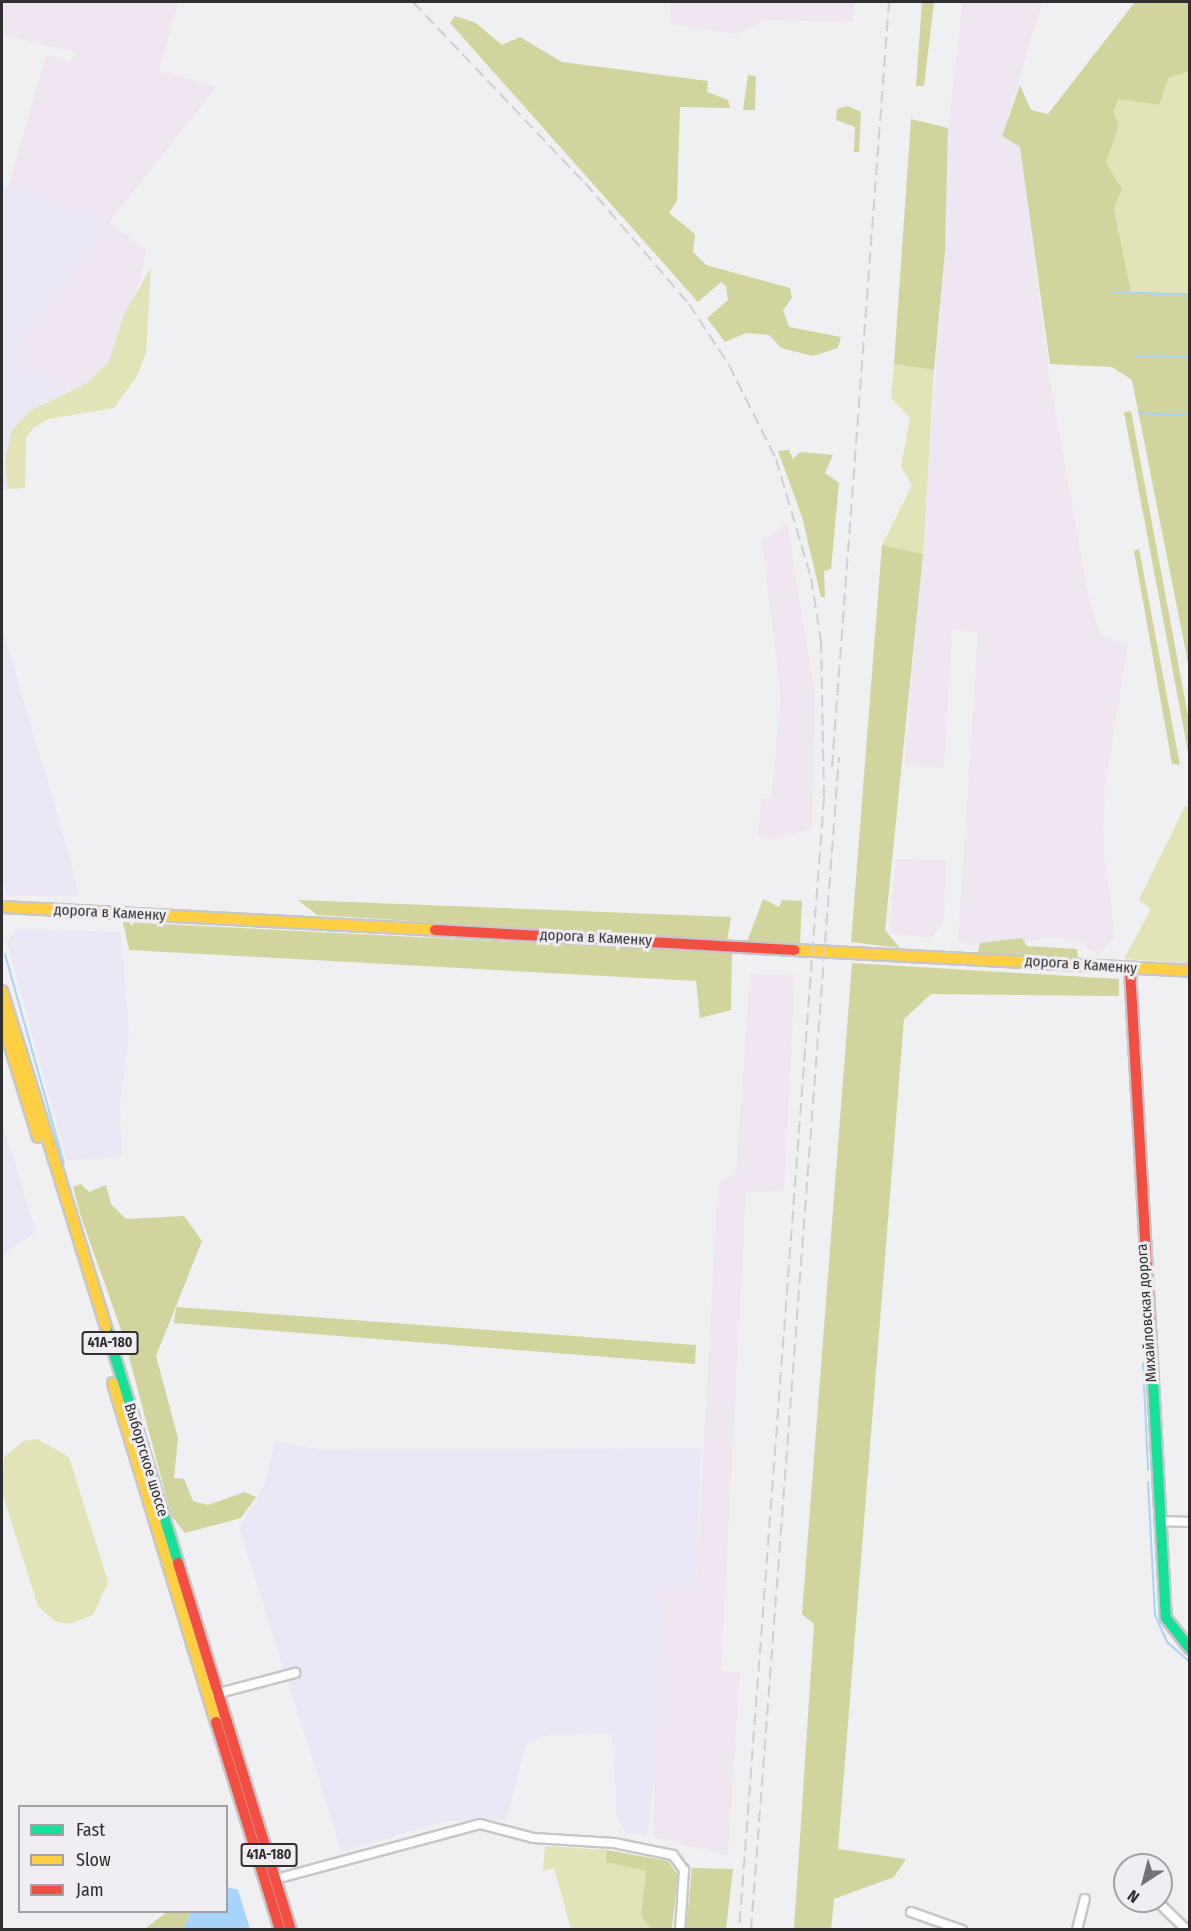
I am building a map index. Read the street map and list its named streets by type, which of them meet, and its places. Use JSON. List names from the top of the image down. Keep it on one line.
{"streets":{"main road":["дорога в Каменку","Михайловская дорога","41А-180","Выборгское шоссе"]},"crossings":[["дорога в Каменку","Михайловская дорога"]],"legend":["Fast","Slow","Jam"],"north":"bottom left"}
